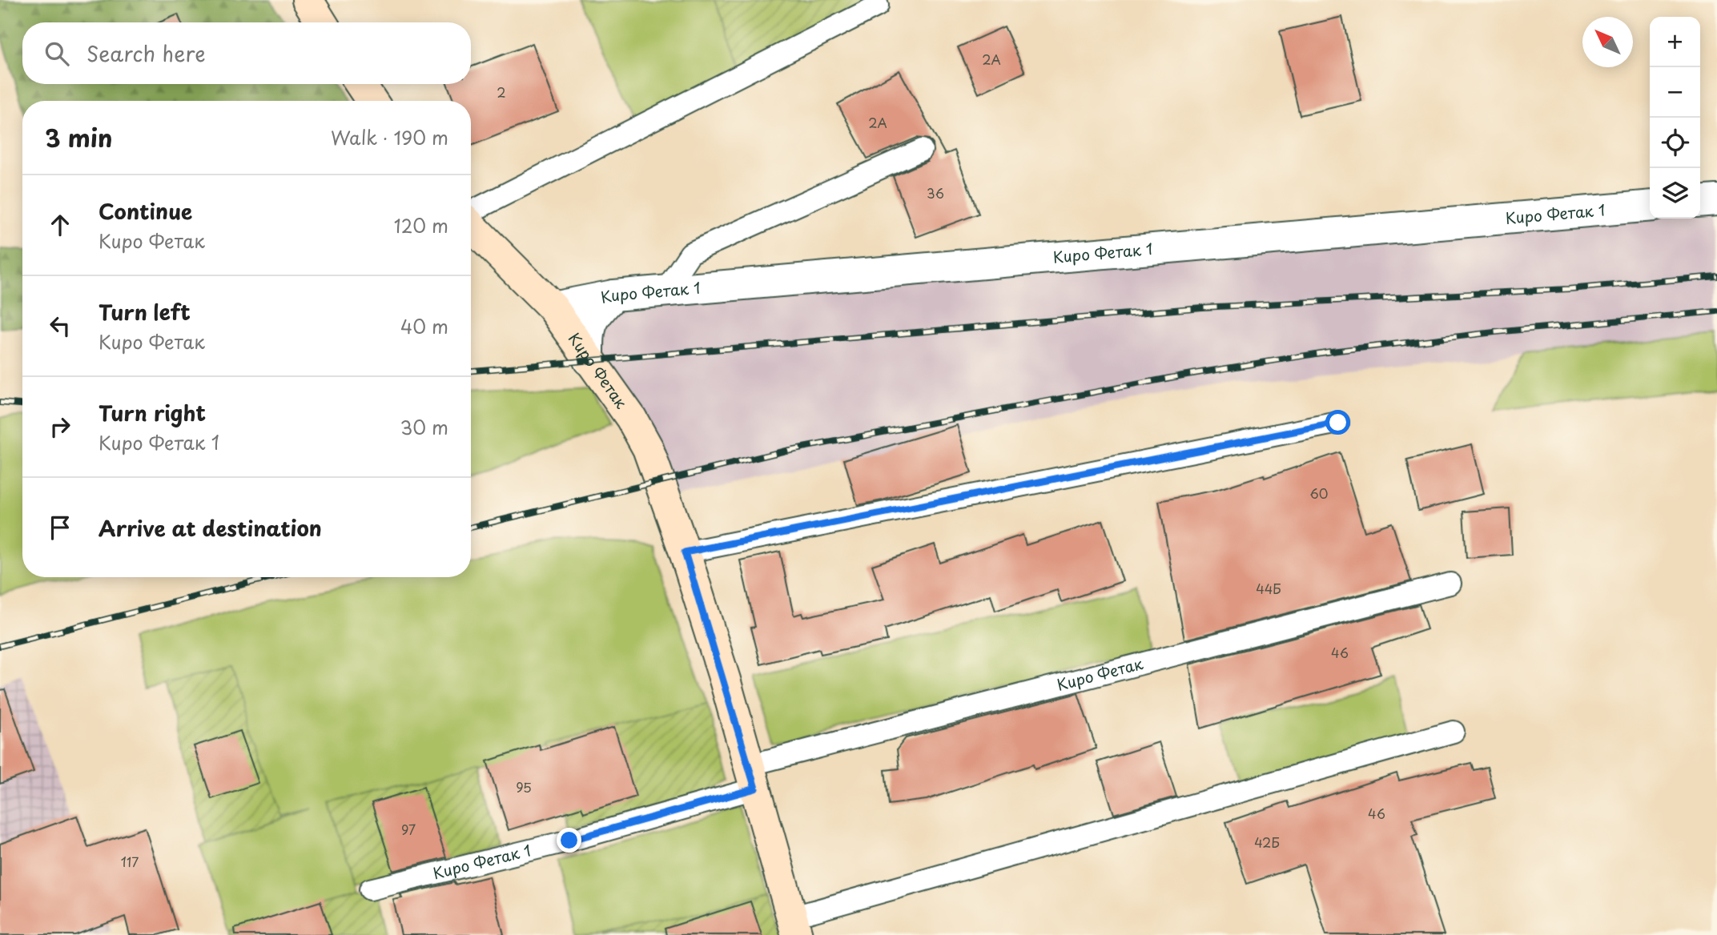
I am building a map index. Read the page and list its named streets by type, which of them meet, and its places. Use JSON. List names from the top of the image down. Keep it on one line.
{"streets":{"main road":["Киро Фетак"],"street":["Киро Фетак 1"]},"crossings":[["Киро Фетак 1","Киро Фетак"]],"house_numbers":["2А","2","2А","36","60","44Б","46","95","46","97","42Б","117"],"north":"top left","page":{"map_buttons":["+","−"],"search":"Search here","heading":["3 min","Walk · 190 m"],"list":[["Continue","Киро Фетак","120 m"],["Turn left","Киро Фетак","40 m"],["Turn right","Киро Фетак 1","30 m"],"Arrive at destination"]}}
